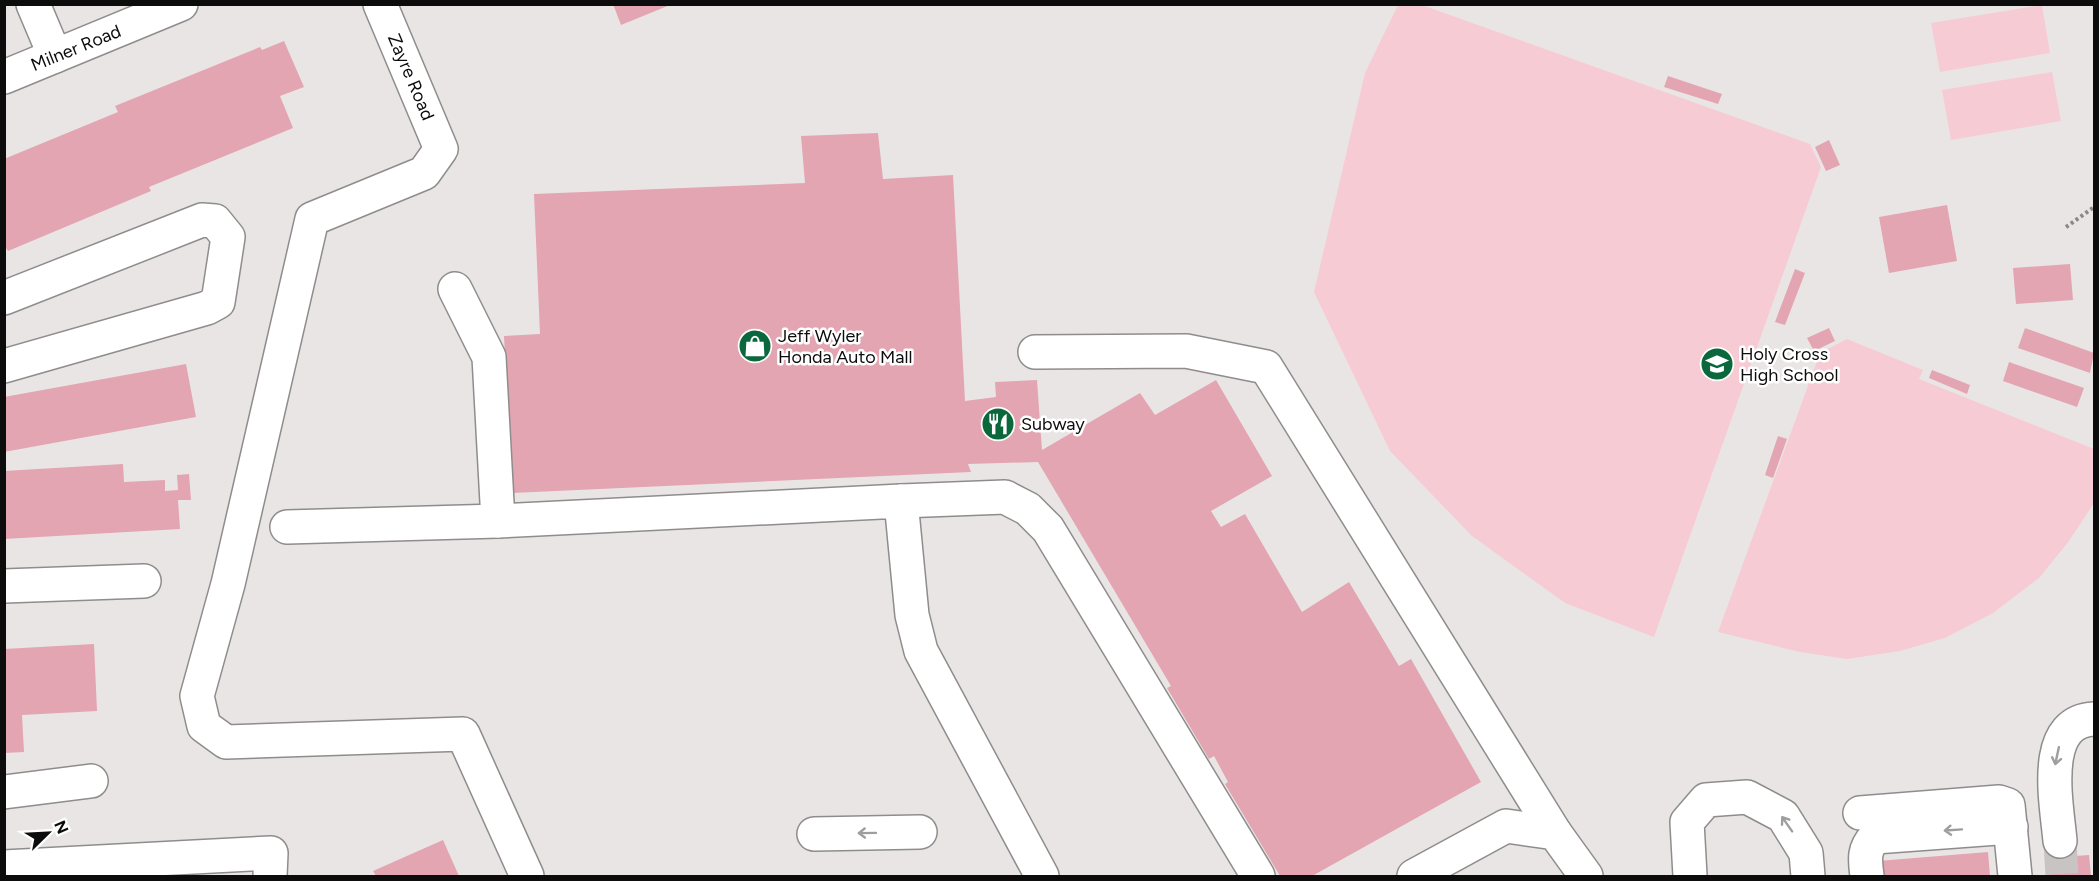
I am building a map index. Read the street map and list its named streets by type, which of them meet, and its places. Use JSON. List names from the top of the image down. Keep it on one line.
{"streets":{"street":["Milner Road","Zayre Road"]},"places":{"shop":["Jeff Wyler Honda Auto Mall"],"school or university":["Holy Cross High School"],"restaurant":["Subway"]},"north":"top right"}
